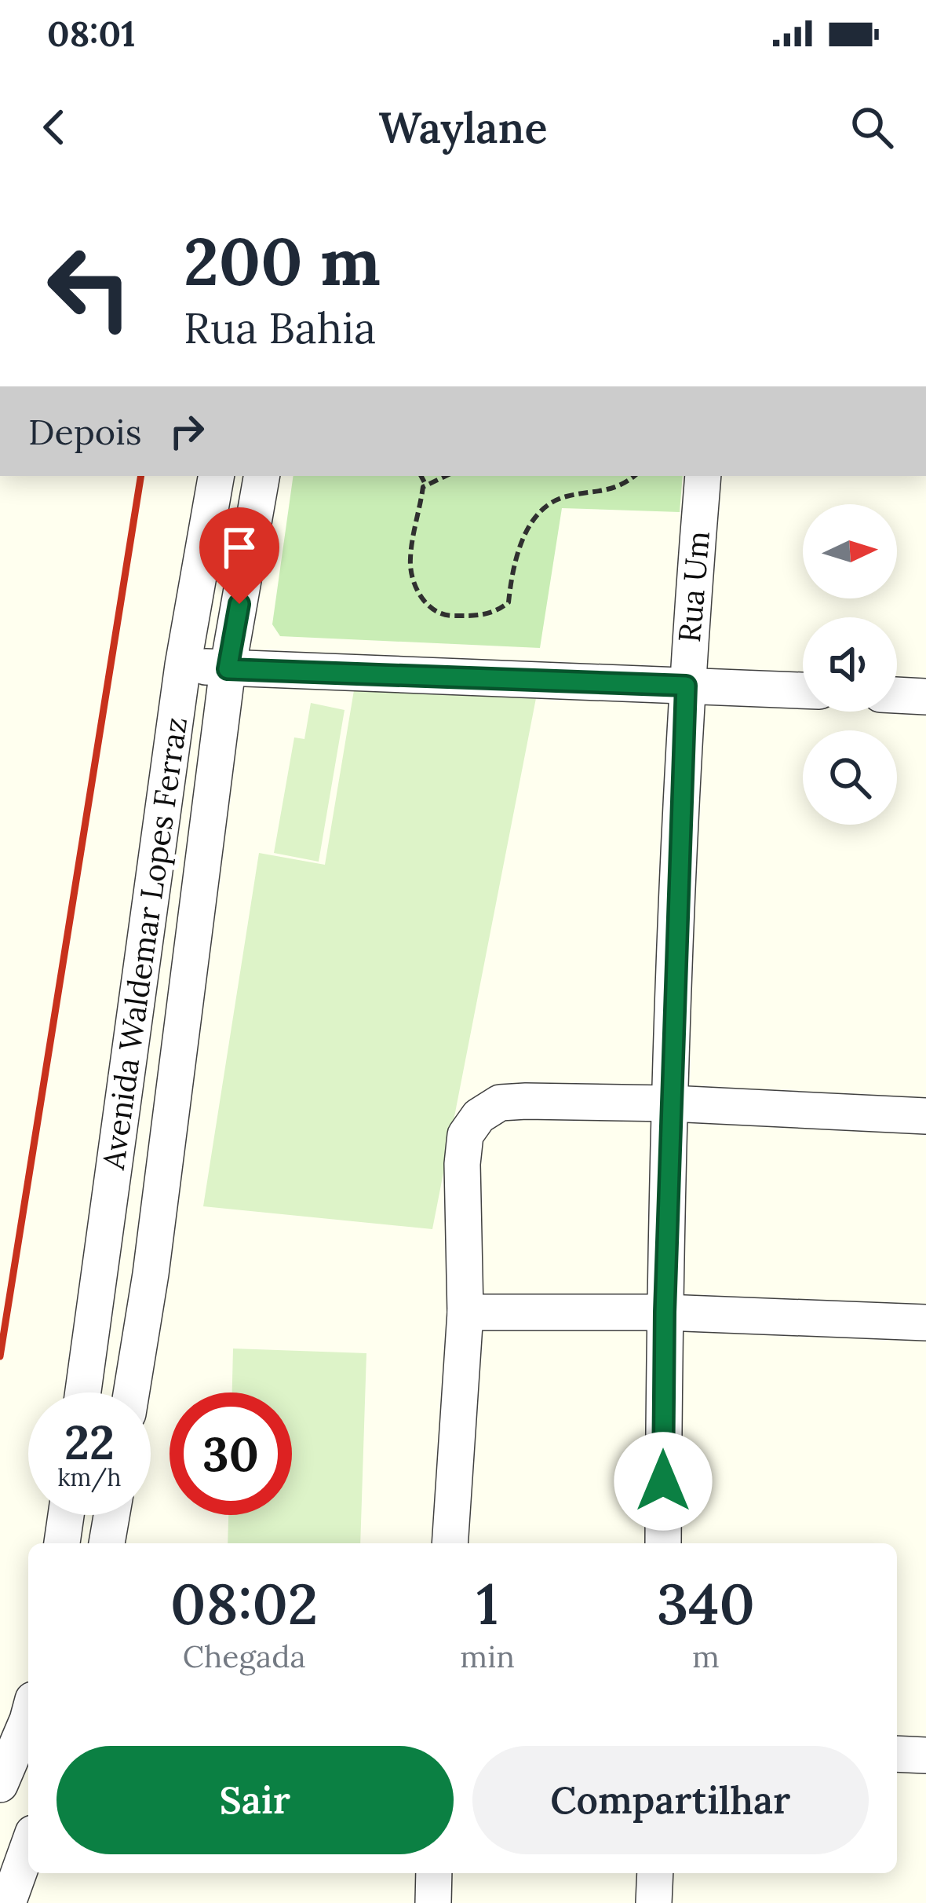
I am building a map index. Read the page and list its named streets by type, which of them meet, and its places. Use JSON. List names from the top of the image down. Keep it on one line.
{"streets":{"street":["Rua Um","Avenida Waldemar Lopes Ferraz"]},"north":"right","page":{"status":"08:01","header":"Waylane","turn":["200 m","Rua Bahia"],"then":"Depois","speed":"22 km/h","limit":"30","eta":["08:02","Chegada","1","min","340","m"],"buttons":["Sair","Compartilhar"]}}
